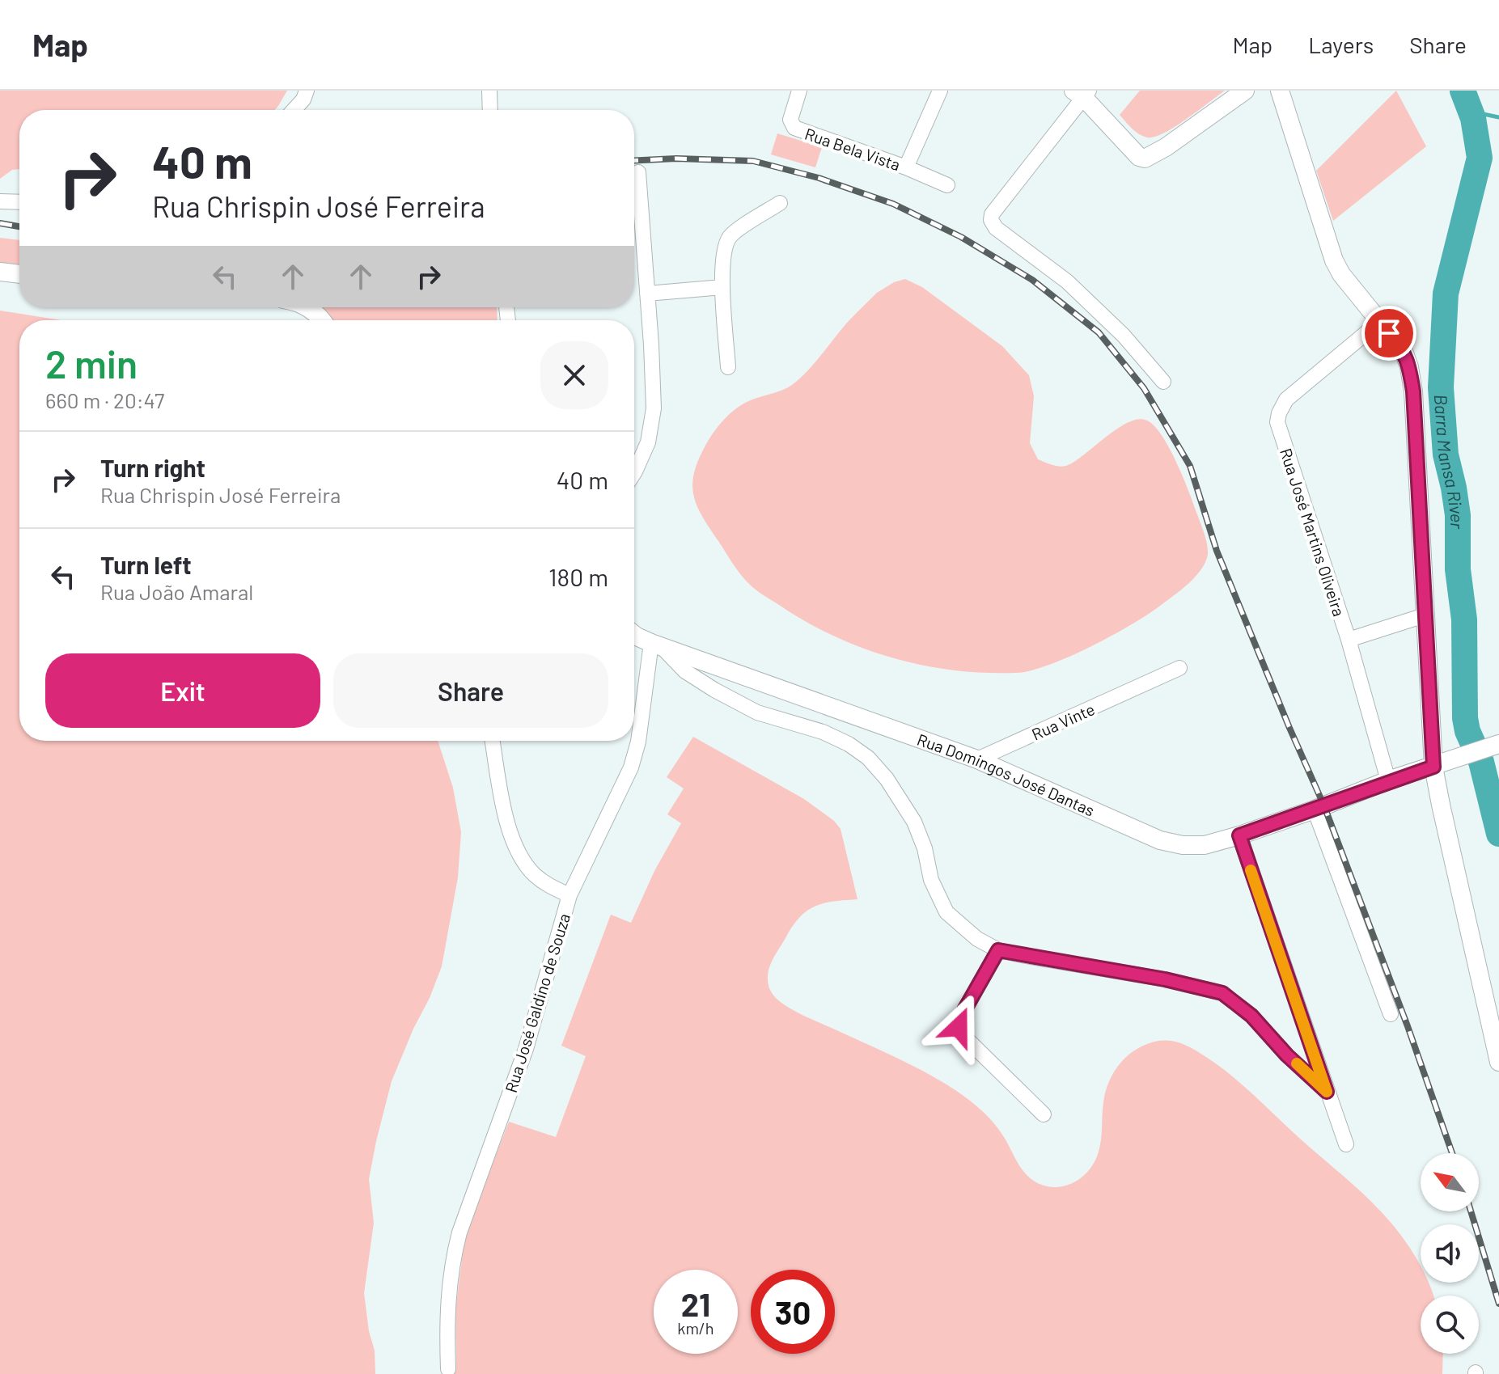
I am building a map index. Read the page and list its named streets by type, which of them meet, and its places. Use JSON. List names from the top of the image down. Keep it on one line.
{"streets":{"street":["Rua Bela Vista","Rua José Martins Oliveira","Rua Vinte","Rua Domingos José Dantas","Rua José Galdino de Souza"]},"crossings":[["Rua José Martins Oliveira","Rua Domingos José Dantas"],["Rua Vinte","Rua Domingos José Dantas"],["Rua Domingos José Dantas","Rua José Galdino de Souza"]],"water":["Barra Mansa River"],"north":"top left","page":{"header":"Map","nav":["Map","Layers","Share"],"turn":["40 m","Rua Chrispin José Ferreira"],"heading":["2 min","660 m · 20:47"],"list":[{"name":"Turn right","note":"Rua Chrispin José Ferreira","value":"40 m"},{"name":"Turn left","note":"Rua João Amaral","value":"180 m"}],"buttons":["Exit","Share"],"speed":"21 km/h","limit":"30"}}
